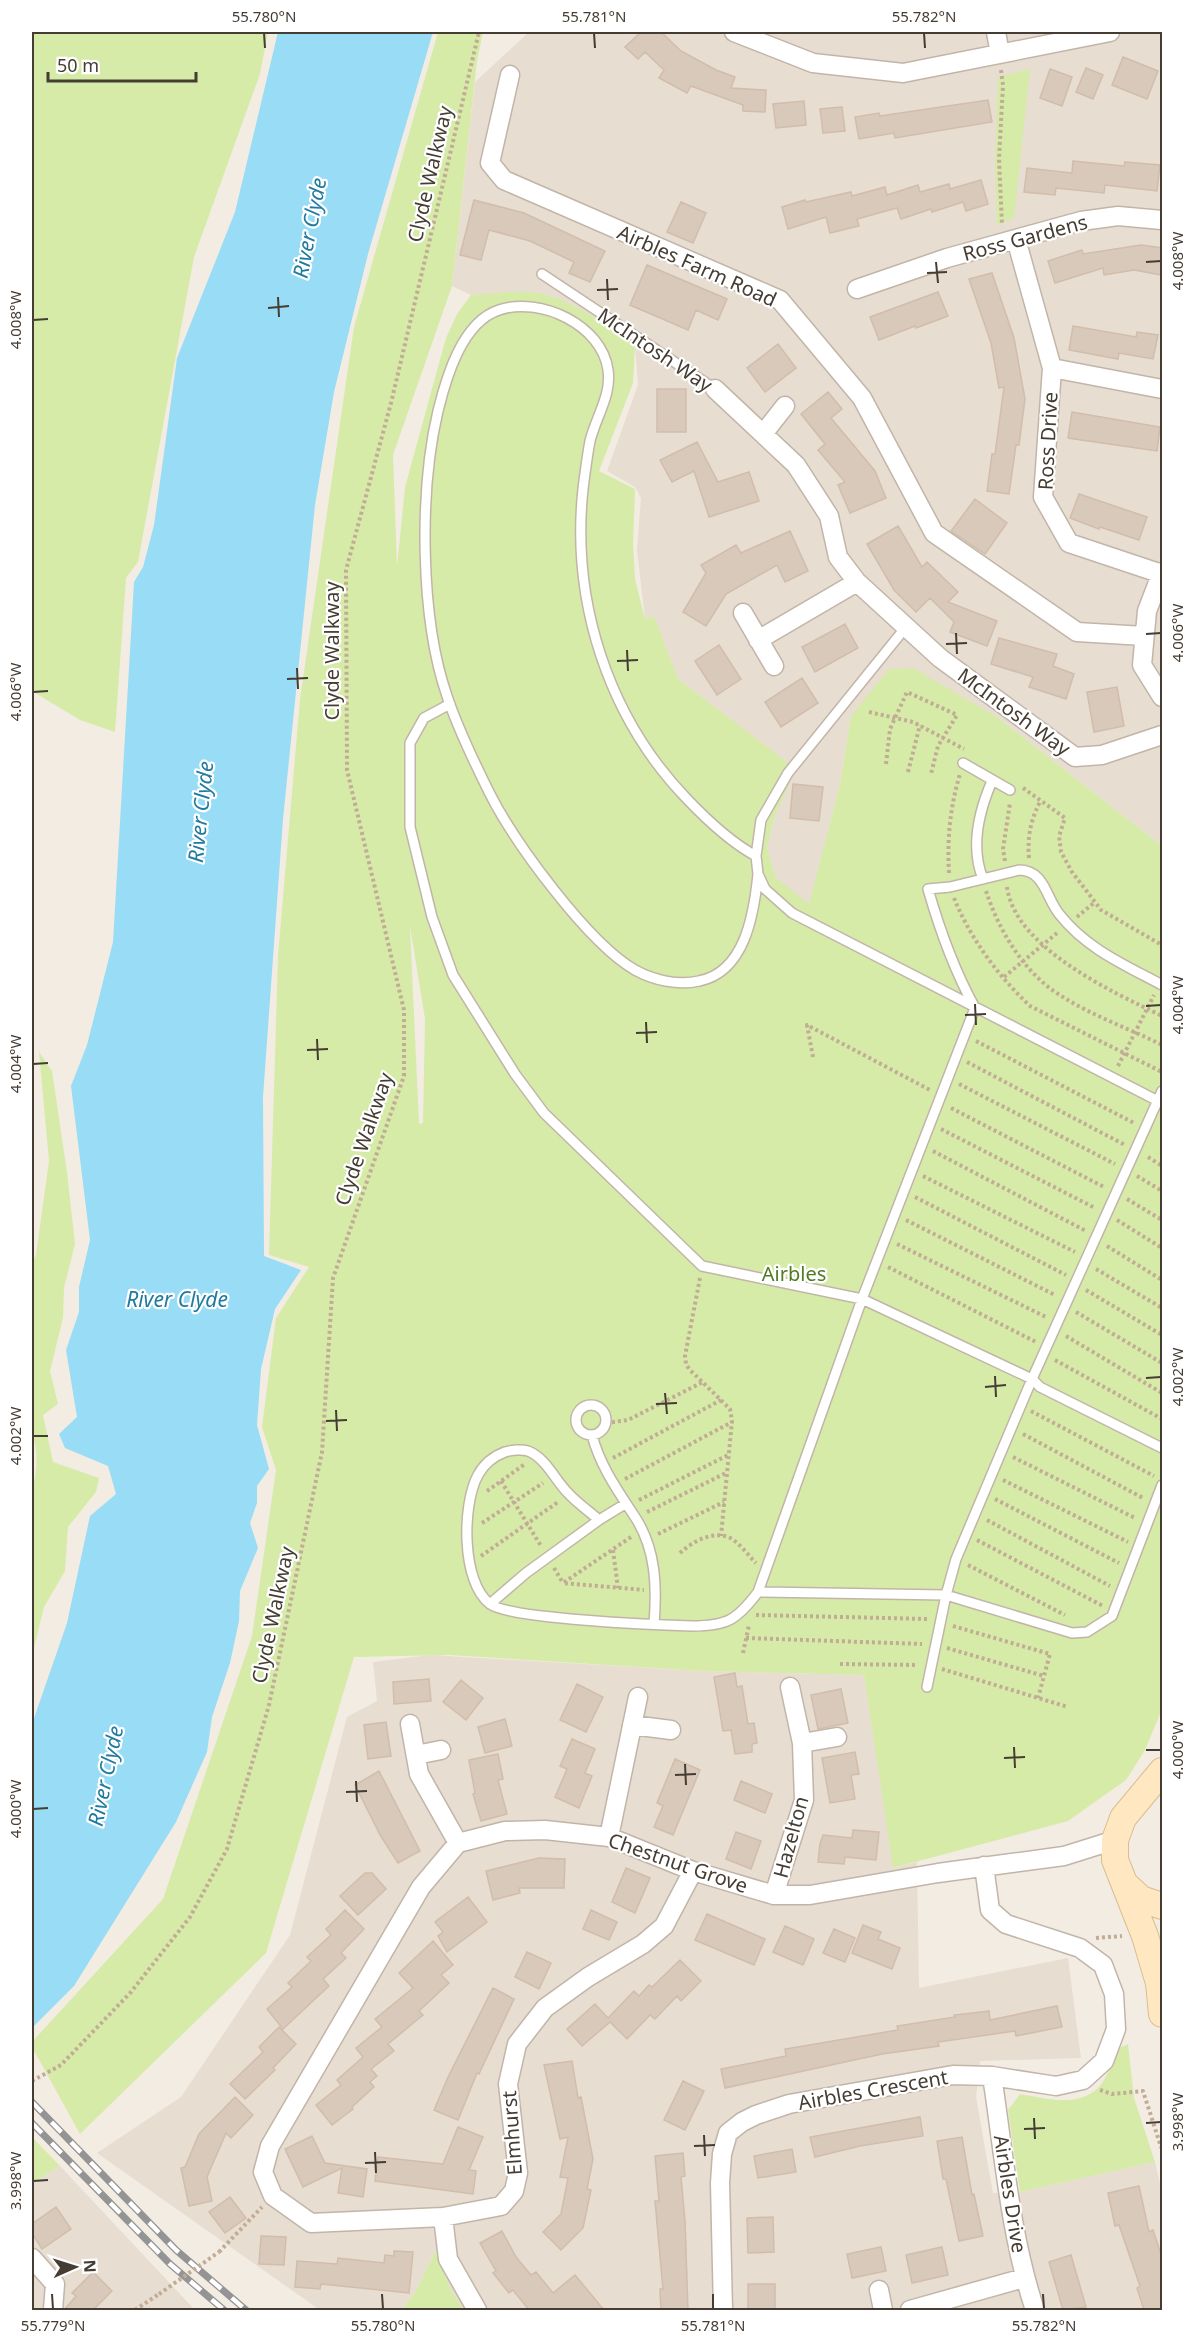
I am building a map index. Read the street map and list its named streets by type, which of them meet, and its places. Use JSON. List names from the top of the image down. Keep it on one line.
{"streets":{"street":["Ross Gardens","Airbles Farm Road","McIntosh Way","Ross Drive","Hazelton","Chestnut Grove","Airbles Crescent","Elmhurst","Airbles Drive"],"path":["Clyde Walkway"]},"crossings":[["Ross Gardens","Ross Drive"],["Hazelton","Chestnut Grove"],["Chestnut Grove","Airbles Crescent"],["Chestnut Grove","Elmhurst"],["Airbles Crescent","Airbles Drive"]],"water":["River Clyde"],"parks":["Airbles"],"scale_bar":"50 m","north":"right","coordinates":["55.780°N","55.781°N","55.782°N","4.008°W","4.006°W","4.004°W","4.002°W","4.000°W","3.998°W","55.779°N"]}
